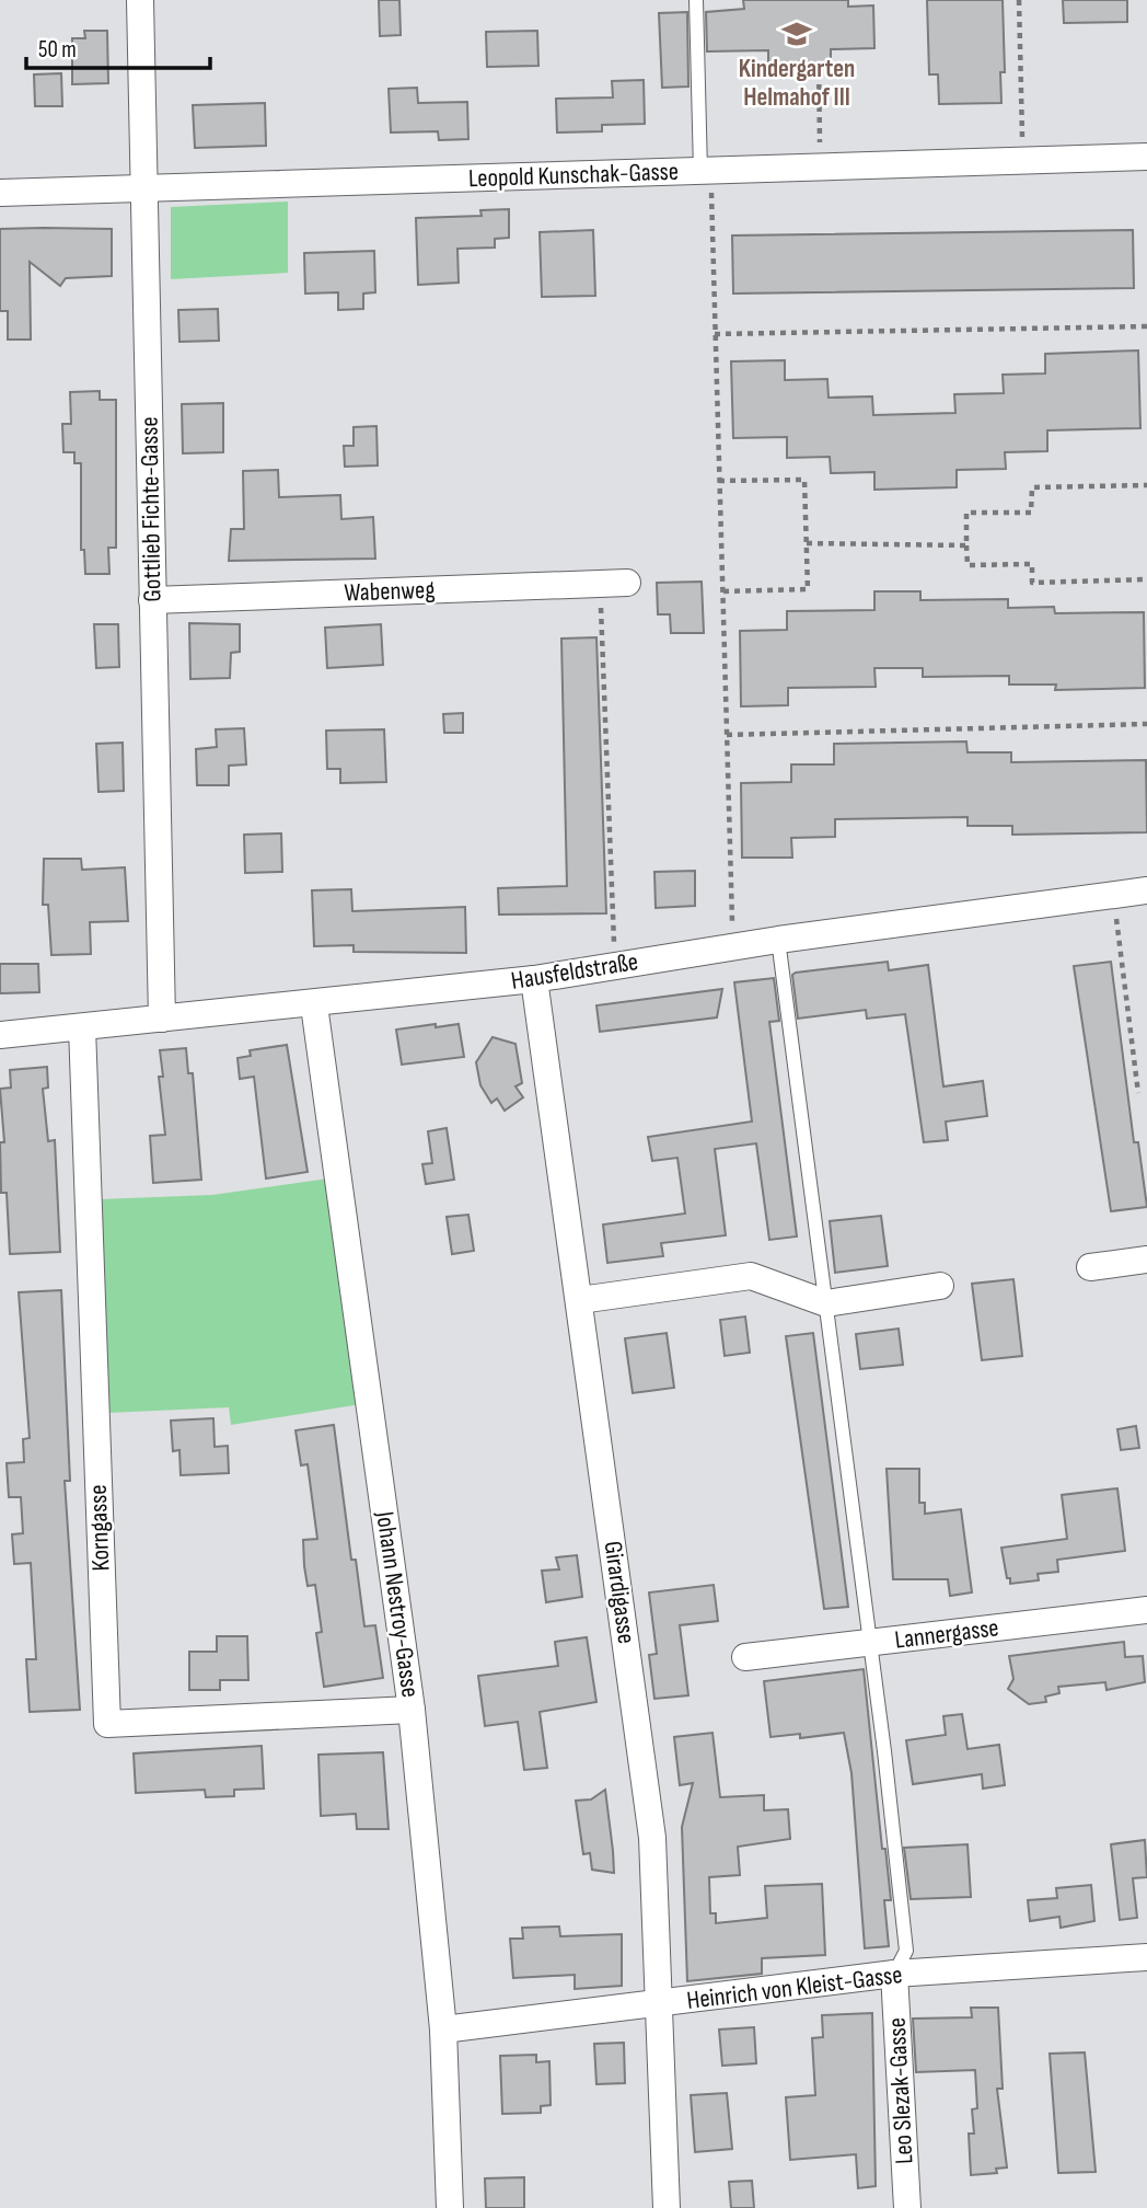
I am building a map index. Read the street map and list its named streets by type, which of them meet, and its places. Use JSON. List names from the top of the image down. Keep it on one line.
{"streets":{"street":["Leopold Kunschak-Gasse","Gottlieb Fichte-Gasse","Wabenweg","Hausfeldstraße","Korngasse","Girardigasse","Johann Nestroy-Gasse","Lannergasse","Heinrich von Kleist-Gasse","Leo Slezak-Gasse"]},"crossings":[["Leopold Kunschak-Gasse","Gottlieb Fichte-Gasse"],["Gottlieb Fichte-Gasse","Wabenweg"],["Gottlieb Fichte-Gasse","Hausfeldstraße"],["Hausfeldstraße","Korngasse"],["Hausfeldstraße","Girardigasse"],["Hausfeldstraße","Johann Nestroy-Gasse"],["Korngasse","Johann Nestroy-Gasse"],["Girardigasse","Heinrich von Kleist-Gasse"],["Johann Nestroy-Gasse","Heinrich von Kleist-Gasse"],["Heinrich von Kleist-Gasse","Leo Slezak-Gasse"]],"places":{"school or university":["Kindergarten Helmahof III"]},"scale_bar":"50 m"}
